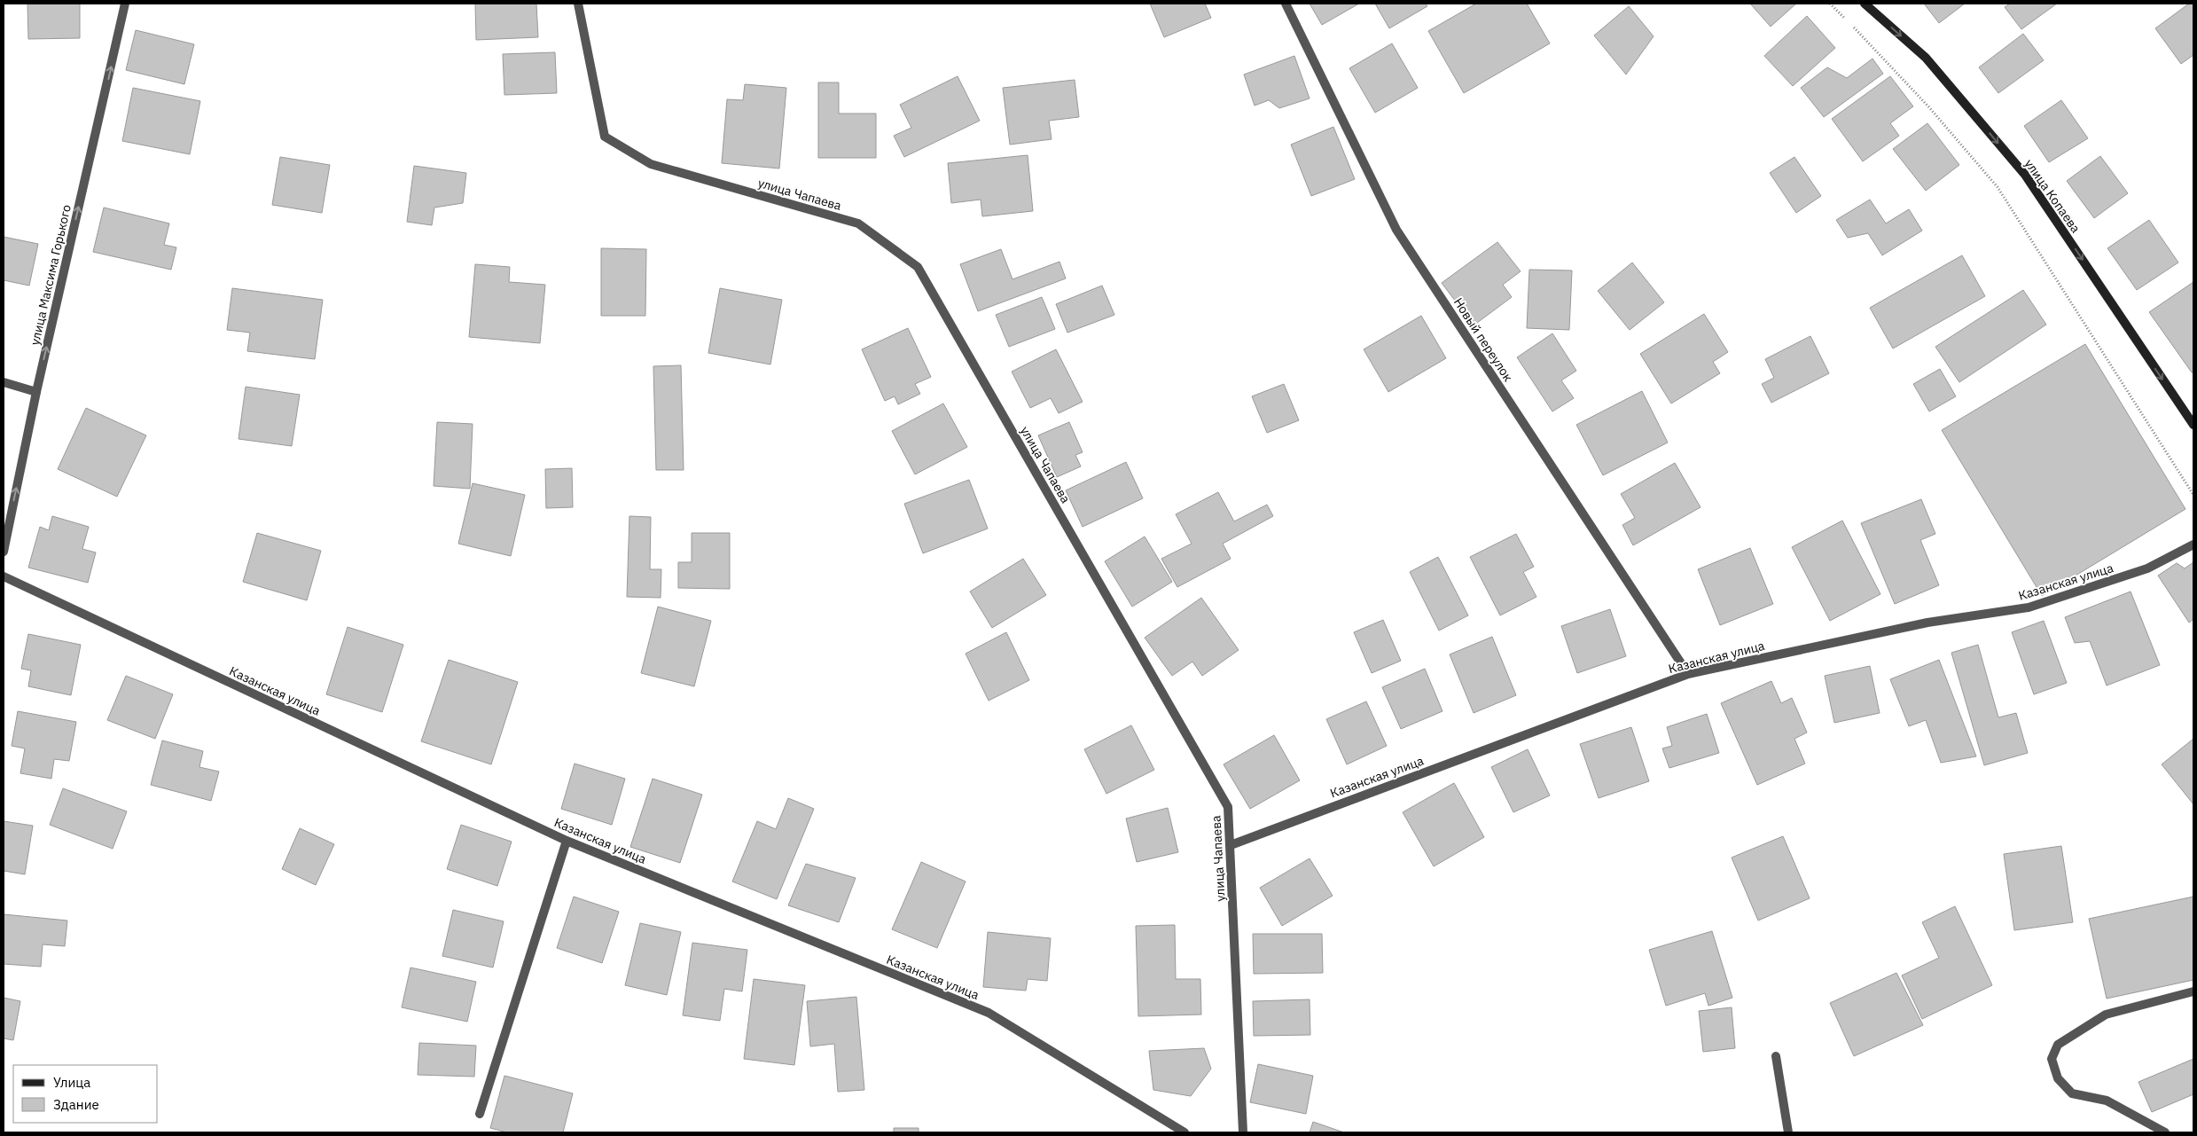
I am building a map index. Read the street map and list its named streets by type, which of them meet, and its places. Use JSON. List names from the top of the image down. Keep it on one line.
{"streets":{"main road":["улица Копаева"],"street":["улица Чапаева","улица Максима Горького","Новый переулок","Казанская улица"]},"crossings":[["улица Чапаева","Казанская улица"],["Новый переулок","Казанская улица"]],"one_way":["улица Копаева","улица Максима Горького"],"legend":["Улица","Здание"]}
